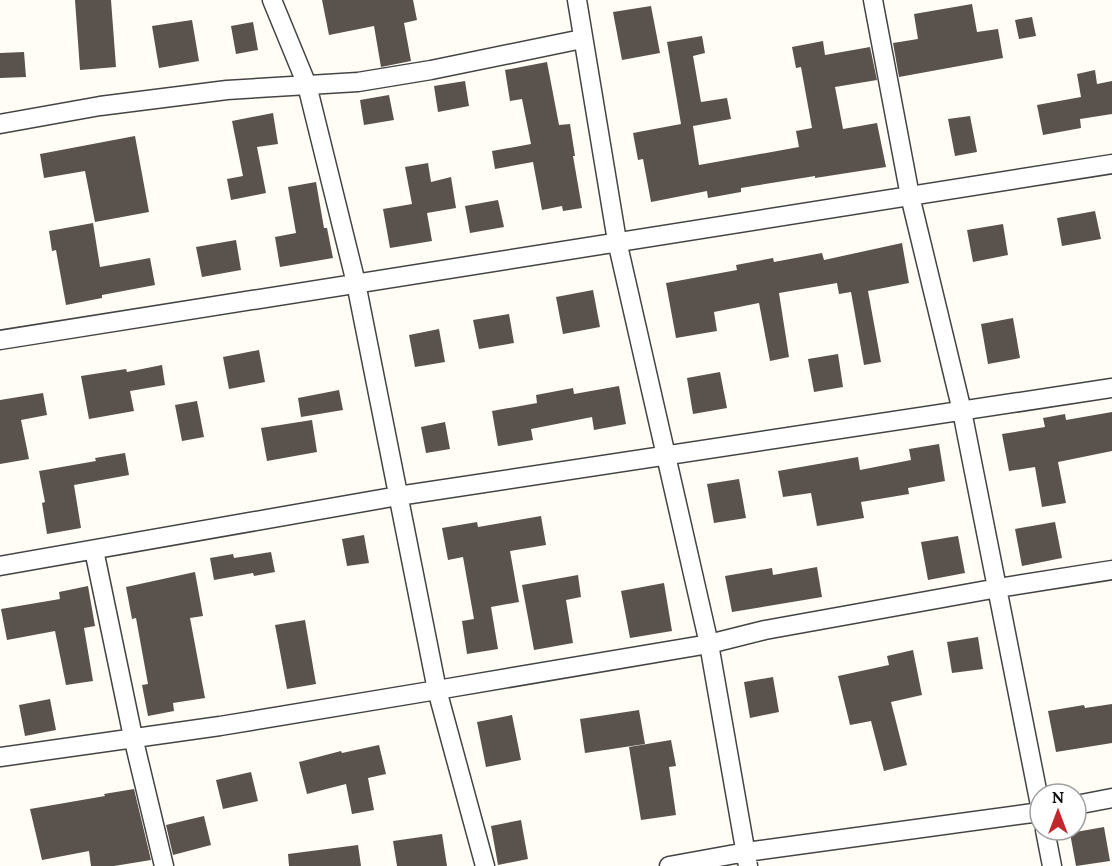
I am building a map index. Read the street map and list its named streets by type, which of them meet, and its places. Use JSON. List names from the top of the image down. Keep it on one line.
{"north":"top"}
